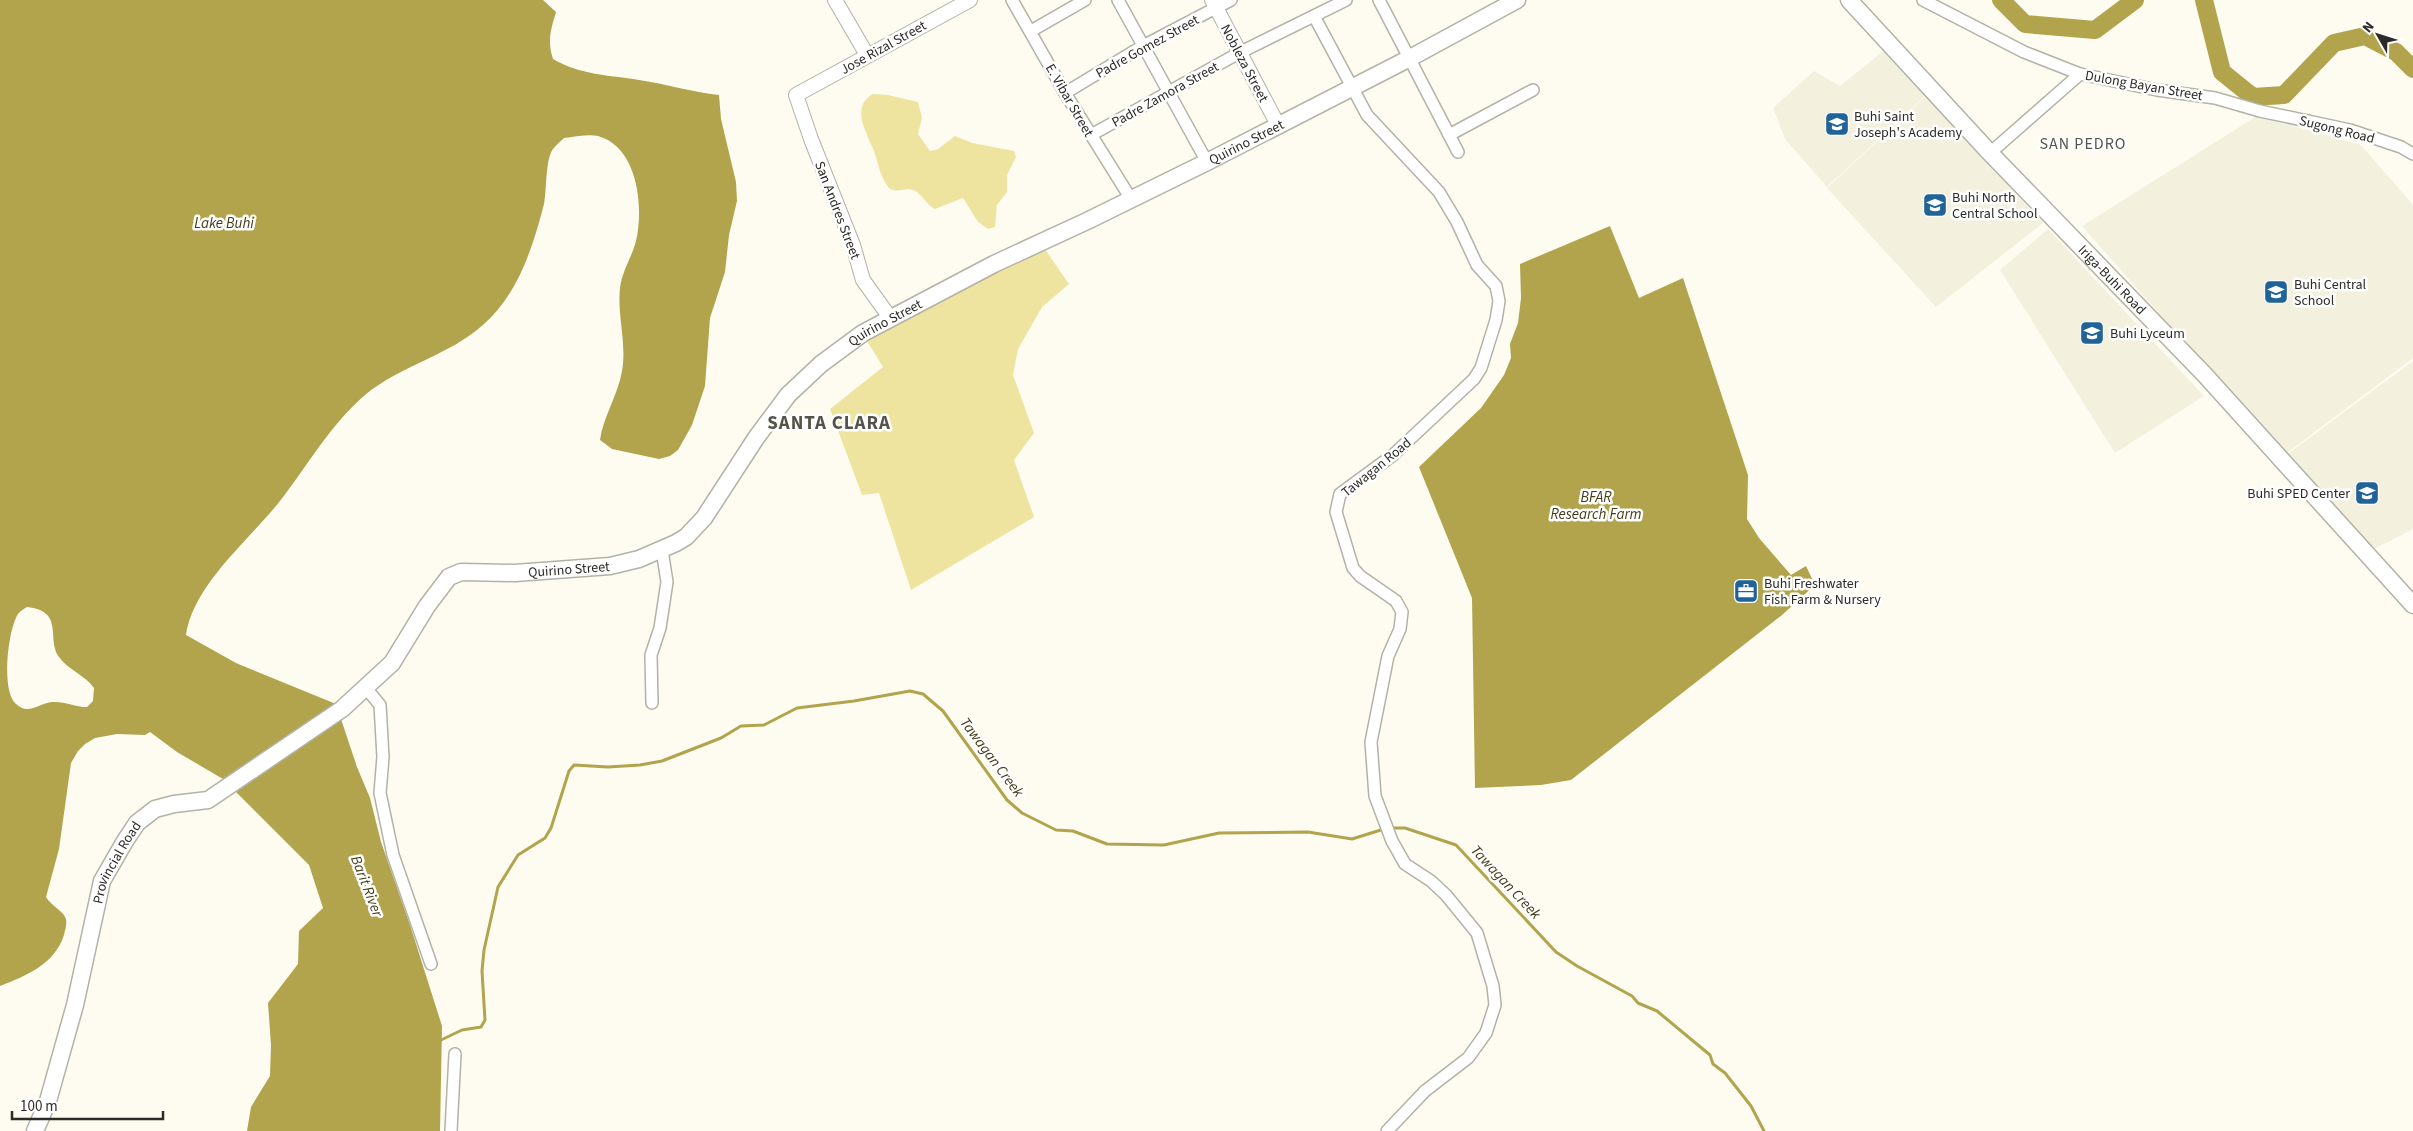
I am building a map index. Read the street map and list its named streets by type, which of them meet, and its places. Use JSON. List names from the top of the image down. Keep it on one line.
{"streets":{"main road":["Quirino Street","Iriga-Buhi Road","Provincial Road"],"street":["Padre Gomez Street","Jose Rizal Street","Nobleza Street","Dulong Bayan Street","Padre Zamora Street","E. Vibar Street","Sugong Road","San Andres Street","Tawagan Road"]},"crossings":[["Padre Gomez Street","Nobleza Street"],["Padre Gomez Street","E. Vibar Street"],["Jose Rizal Street","San Andres Street"],["Nobleza Street","Padre Zamora Street"],["Nobleza Street","Quirino Street"],["Dulong Bayan Street","Sugong Road"],["Padre Zamora Street","E. Vibar Street"],["Padre Zamora Street","Tawagan Road"],["E. Vibar Street","Quirino Street"],["Quirino Street","San Andres Street"],["Quirino Street","Tawagan Road"],["Quirino Street","Provincial Road"]],"districts":["SAN PEDRO","SANTA CLARA"],"water":["Lake Buhi","BFAR Research Farm","Tawagan Creek","Barit River"],"places":{"school or university":["Buhi Saint Joseph's Academy","Buhi North Central School","Buhi Central School","Buhi Lyceum","Buhi SPED Center"],"office":["Buhi Freshwater Fish Farm & Nursery"]},"scale_bar":"100 m","north":"top left"}
